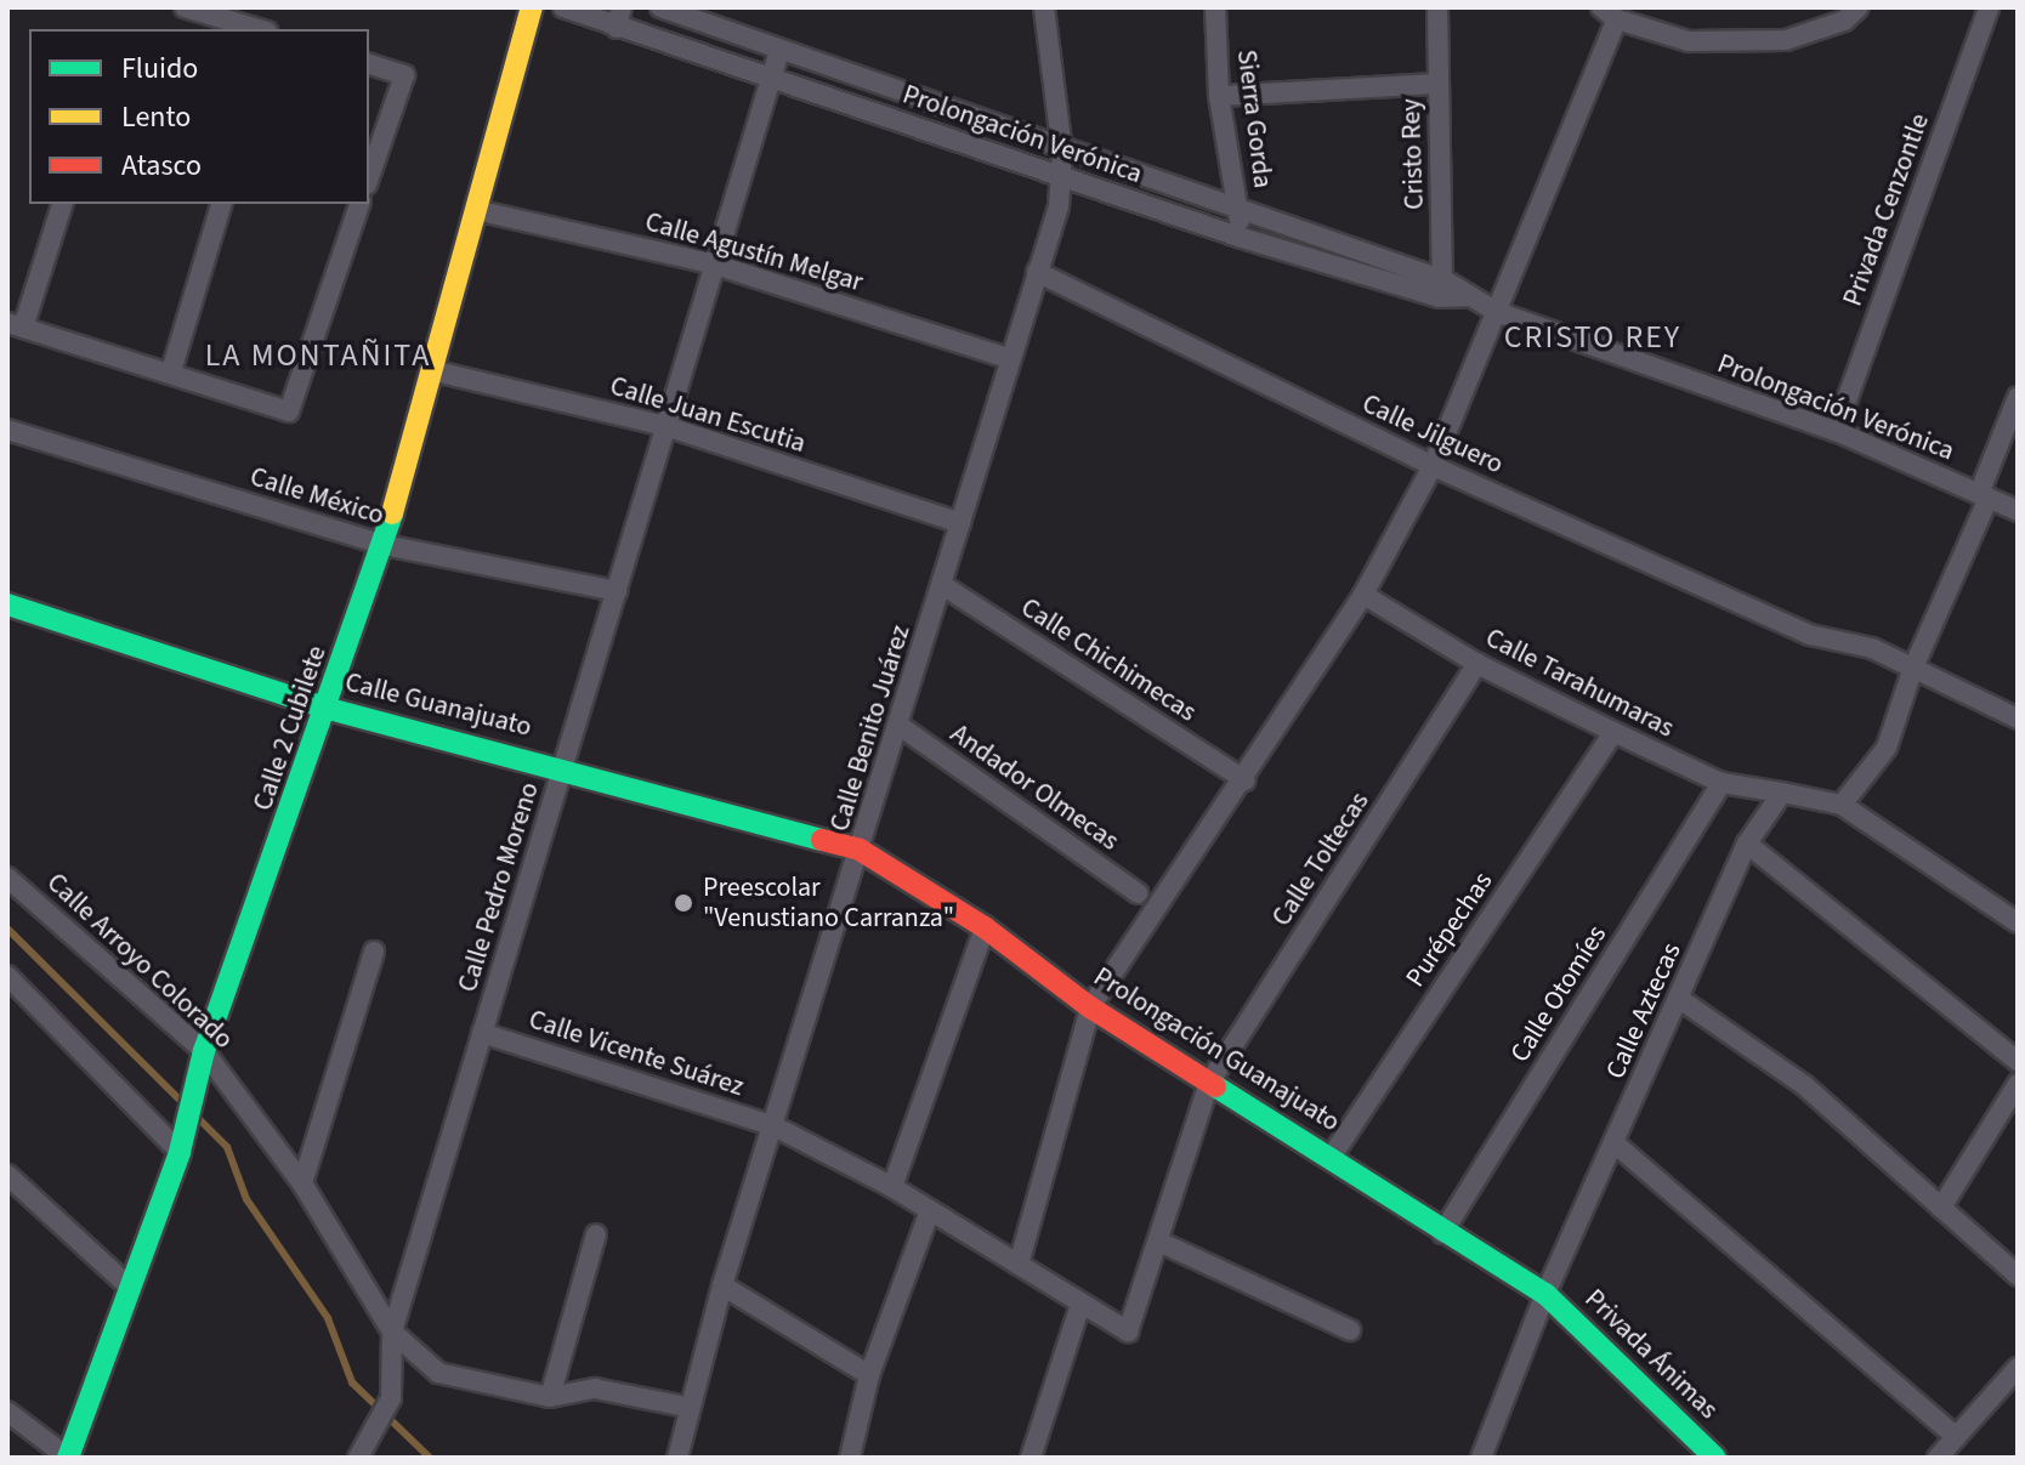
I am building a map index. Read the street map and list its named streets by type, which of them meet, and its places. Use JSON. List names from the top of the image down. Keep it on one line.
{"streets":{"street":["Sierra Gorda","Prolongación Verónica","Cristo Rey","Privada Cenzontle","Calle Agustín Melgar","Calle Juan Escutia","Calle Jilguero","Calle México","Calle Chichimecas","Calle Tarahumaras","Calle Guanajuato","Calle 2 Cubilete","Calle Benito Juárez","Andador Olmecas","Calle Toltecas","Calle Pedro Moreno","Purépechas","Calle Arroyo Colorado","Calle Otomíes","Calle Aztecas","Prolongación Guanajuato","Calle Vicente Suárez","Privada Ánimas"]},"crossings":[["Sierra Gorda","Prolongación Verónica"],["Prolongación Verónica","Cristo Rey"],["Prolongación Verónica","Privada Cenzontle"],["Prolongación Verónica","Calle Benito Juárez"],["Prolongación Verónica","Calle Pedro Moreno"],["Calle Agustín Melgar","Calle 2 Cubilete"],["Calle Agustín Melgar","Calle Benito Juárez"],["Calle Agustín Melgar","Calle Pedro Moreno"],["Calle Juan Escutia","Calle 2 Cubilete"],["Calle Juan Escutia","Calle Benito Juárez"],["Calle Juan Escutia","Calle Pedro Moreno"],["Calle Jilguero","Calle Benito Juárez"],["Calle México","Calle 2 Cubilete"],["Calle México","Calle Pedro Moreno"],["Calle Chichimecas","Calle Benito Juárez"],["Calle Tarahumaras","Calle Toltecas"],["Calle Tarahumaras","Purépechas"],["Calle Tarahumaras","Calle Otomíes"],["Calle Tarahumaras","Calle Aztecas"],["Calle Guanajuato","Calle 2 Cubilete"],["Calle Guanajuato","Calle Benito Juárez"],["Calle Guanajuato","Calle Pedro Moreno"],["Calle Guanajuato","Prolongación Guanajuato"],["Calle 2 Cubilete","Calle Arroyo Colorado"],["Calle Benito Juárez","Andador Olmecas"],["Calle Benito Juárez","Prolongación Guanajuato"],["Calle Benito Juárez","Calle Vicente Suárez"],["Calle Toltecas","Prolongación Guanajuato"],["Calle Toltecas","Calle Vicente Suárez"],["Calle Pedro Moreno","Calle Arroyo Colorado"],["Calle Pedro Moreno","Calle Vicente Suárez"],["Purépechas","Prolongación Guanajuato"],["Calle Otomíes","Prolongación Guanajuato"],["Calle Aztecas","Prolongación Guanajuato"],["Calle Aztecas","Privada Ánimas"],["Prolongación Guanajuato","Privada Ánimas"]],"districts":["CRISTO REY","LA MONTAÑITA"],"places":["Preescolar \"Venustiano Carranza\""],"legend":["Fluido","Lento","Atasco"]}
